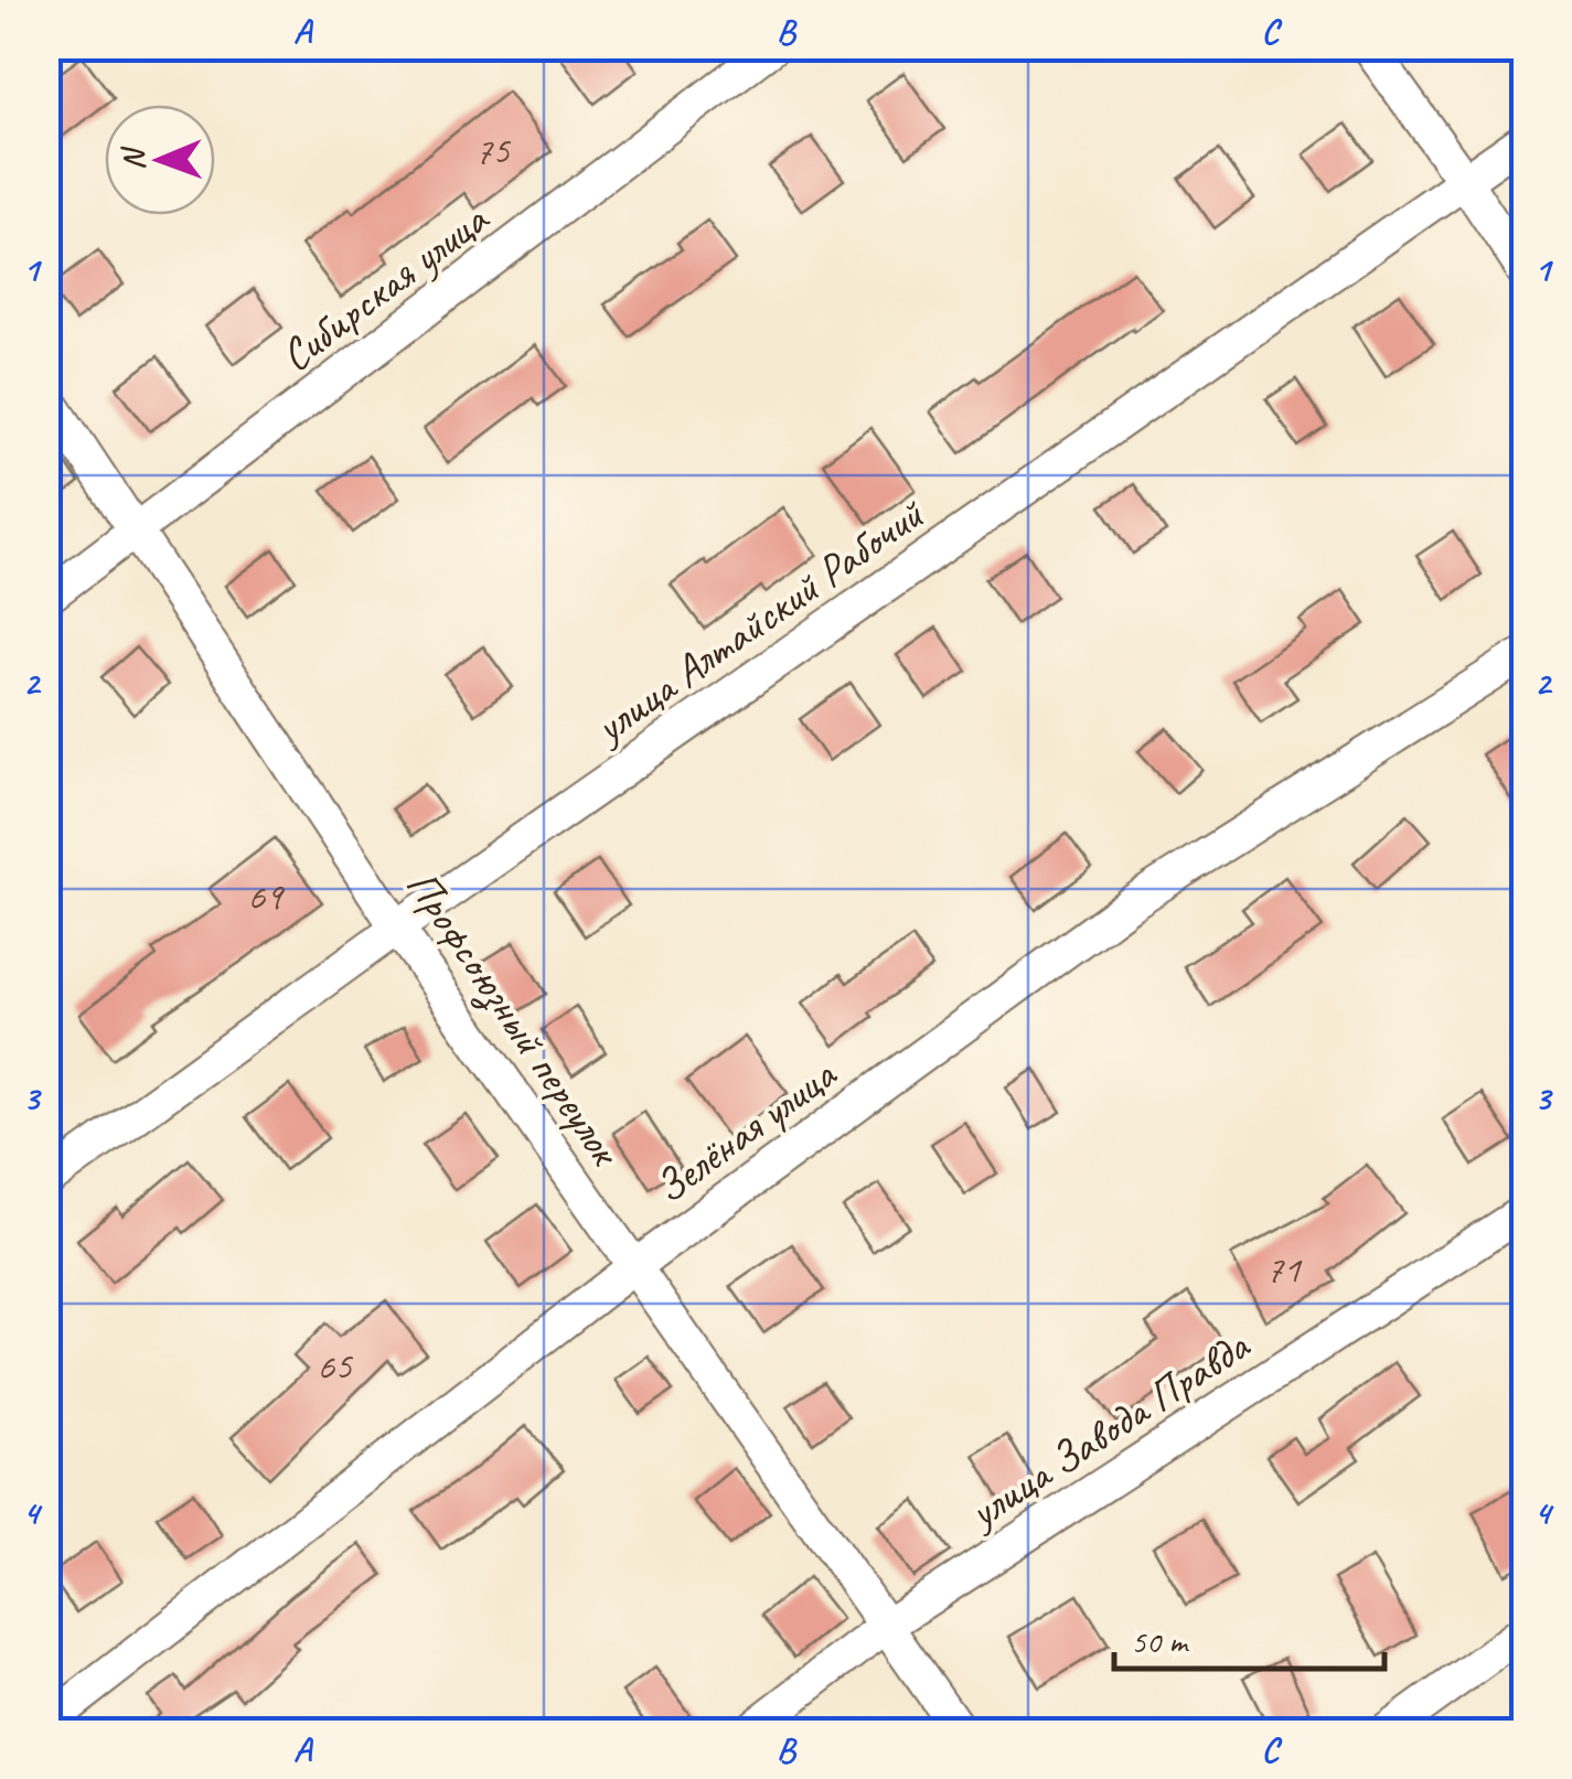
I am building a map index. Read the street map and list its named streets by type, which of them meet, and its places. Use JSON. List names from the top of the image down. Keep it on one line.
{"streets":{"street":["Сибирская улица","улица Алтайский Рабочий","Профсоюзный переулок","Зелёная улица","улица Завода Правда"]},"crossings":[["Сибирская улица","Профсоюзный переулок"],["улица Алтайский Рабочий","Профсоюзный переулок"],["Профсоюзный переулок","Зелёная улица"],["Профсоюзный переулок","улица Завода Правда"]],"house_numbers":["75","69","71","65"],"scale_bar":"50 m","north":"left","grid":{"columns":["A","B","C"],"rows":["1","2","3","4"]}}
